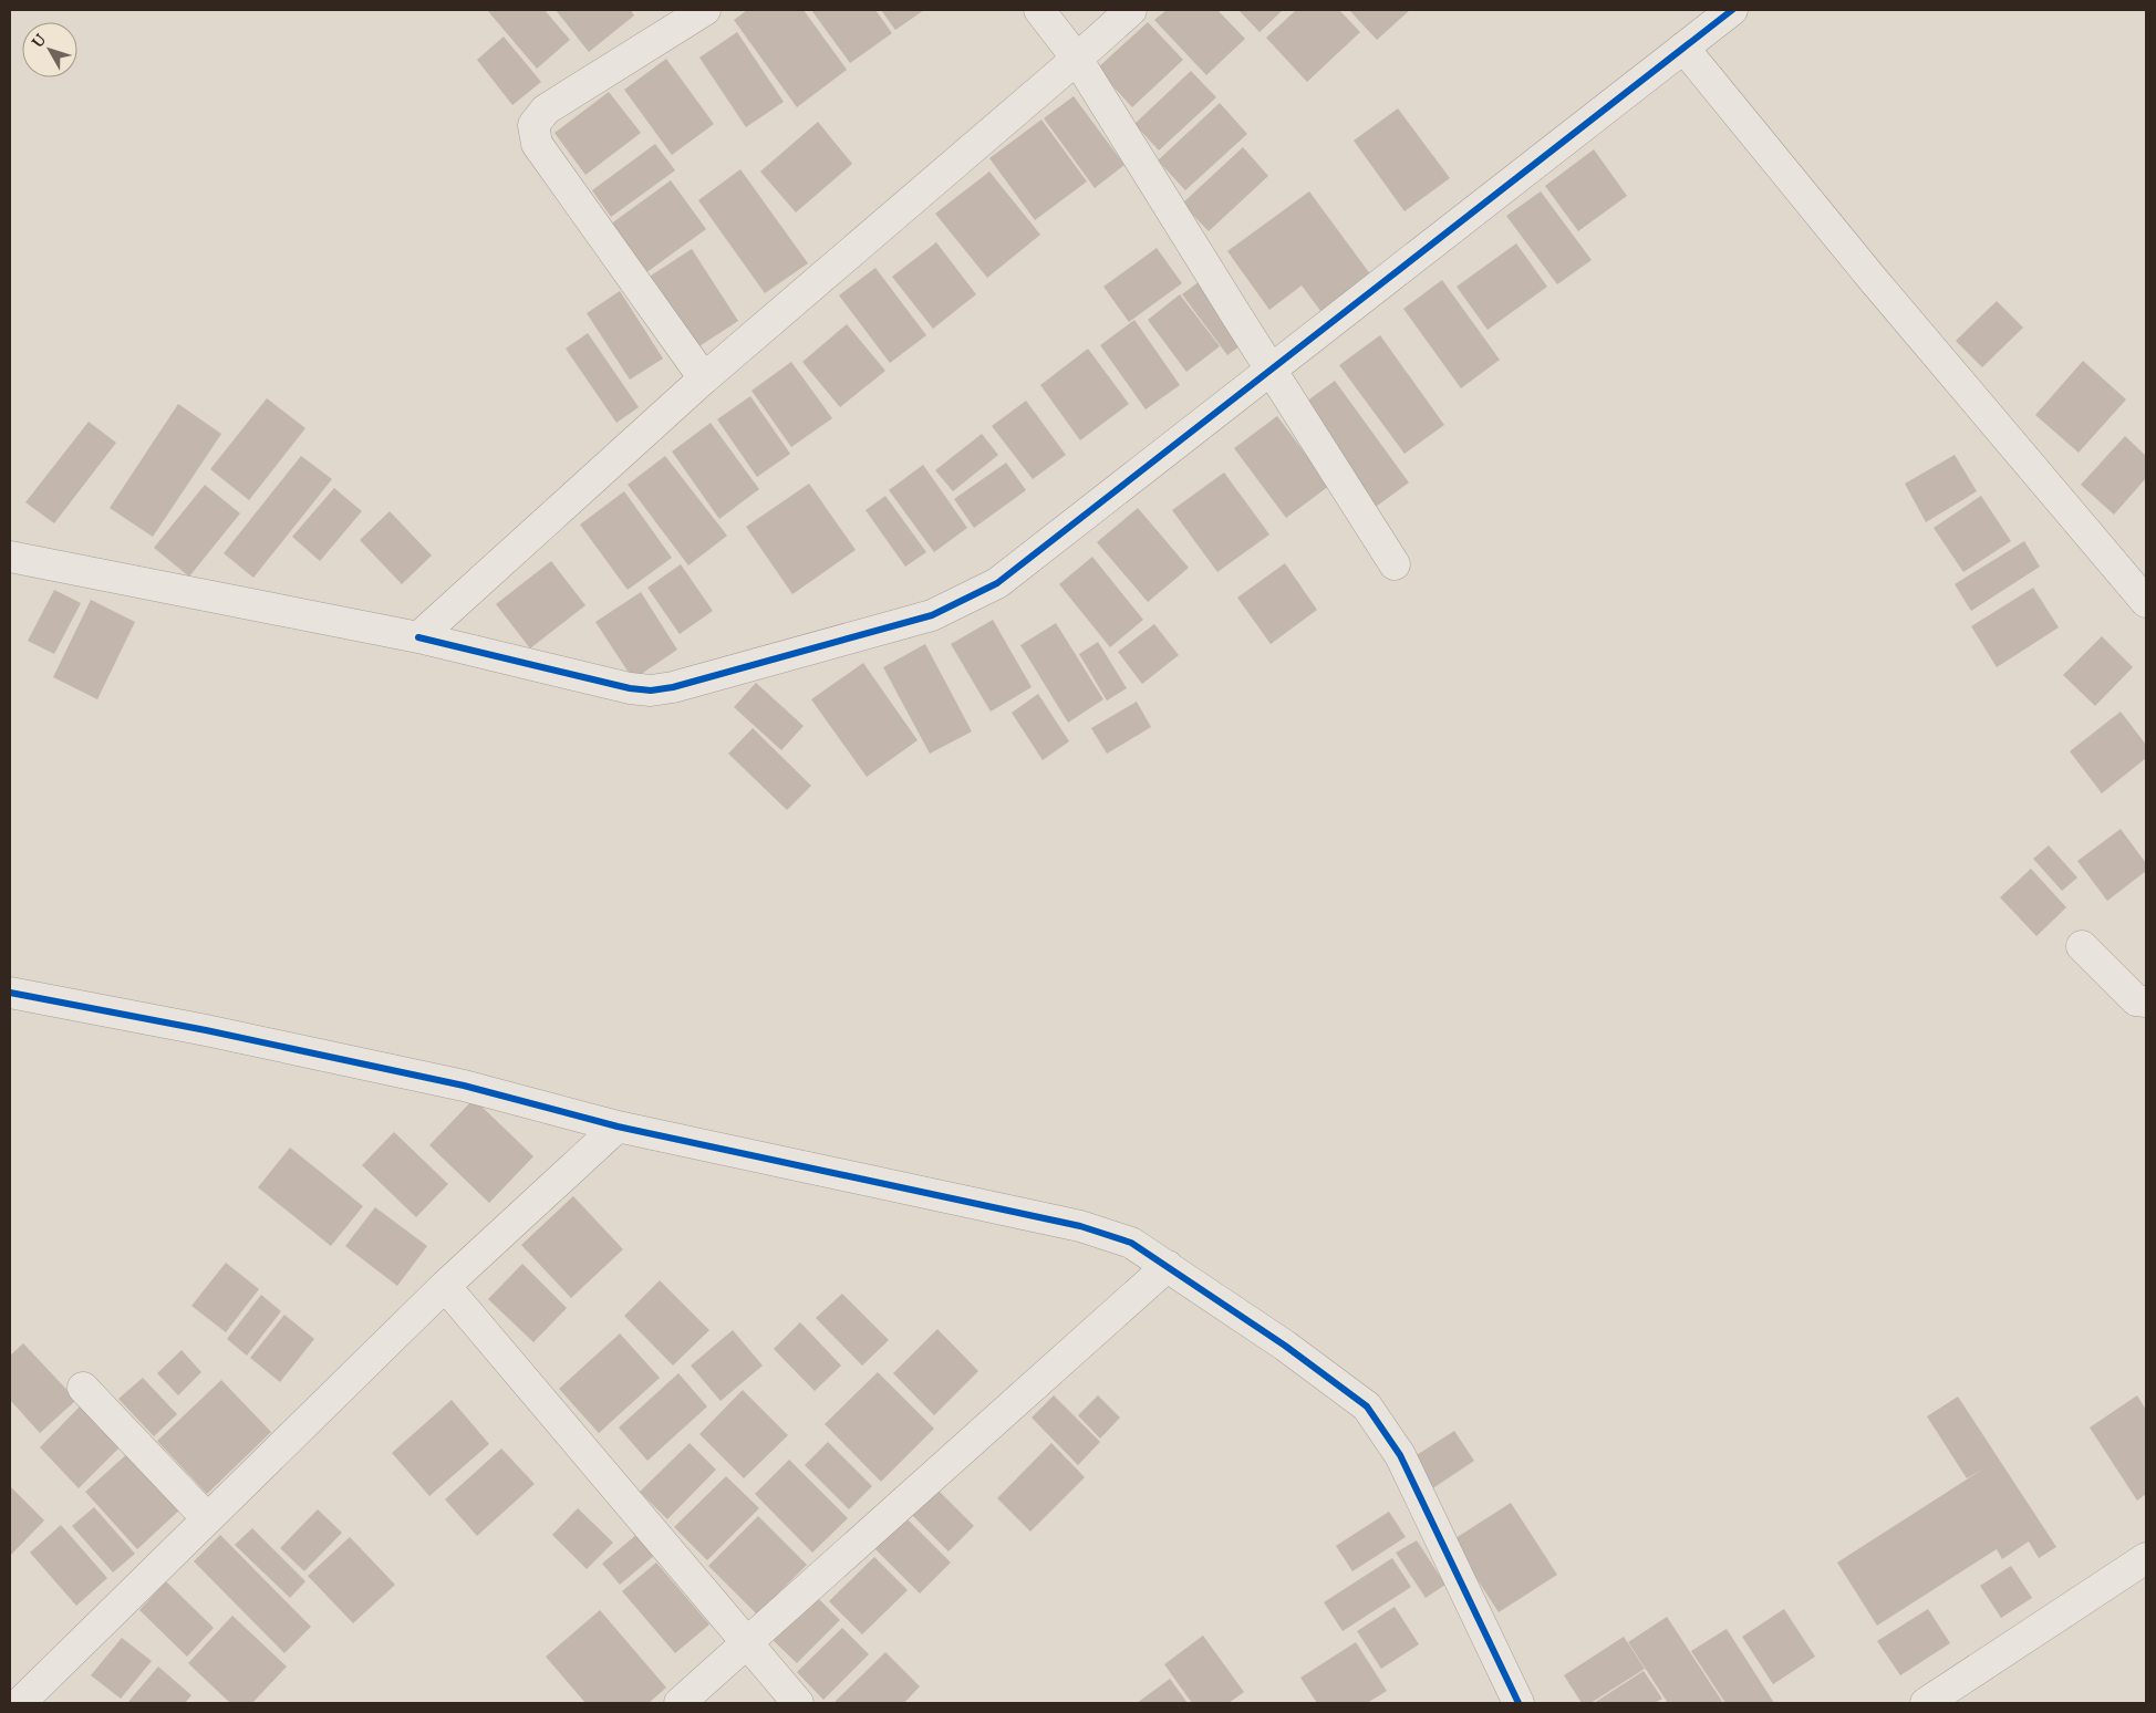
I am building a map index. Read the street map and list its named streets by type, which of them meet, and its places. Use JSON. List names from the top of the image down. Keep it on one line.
{"north":"top left"}
